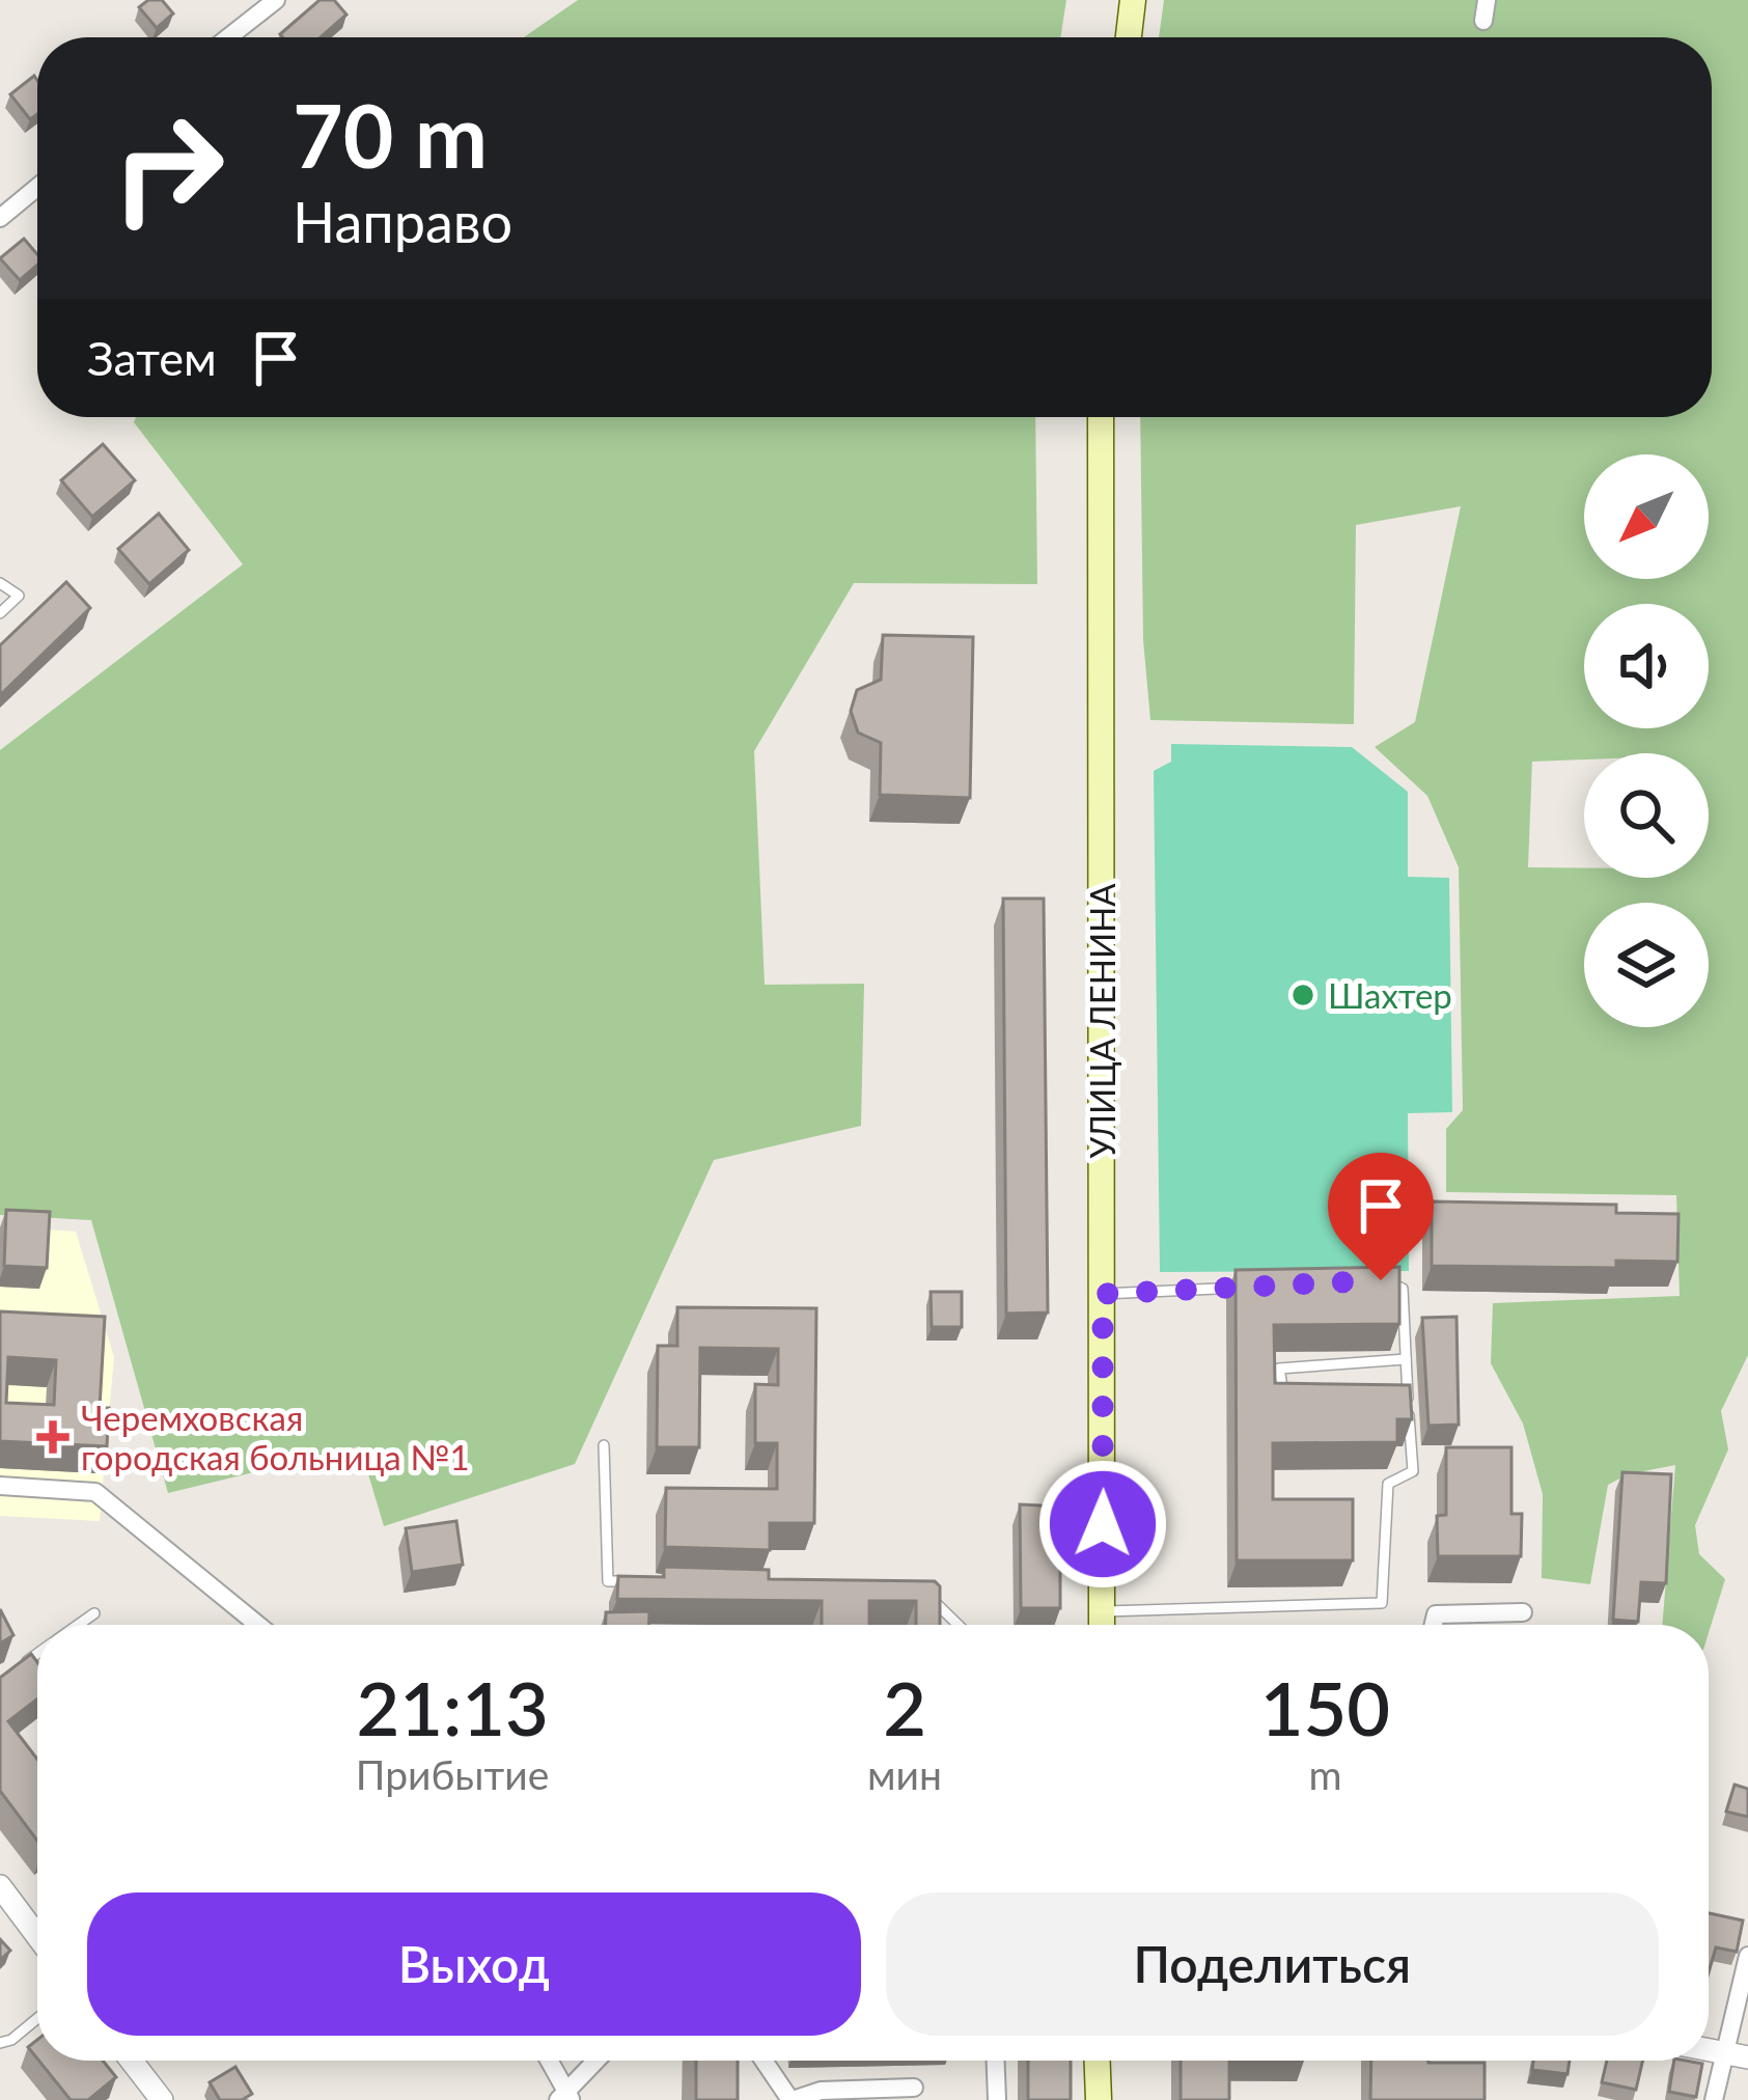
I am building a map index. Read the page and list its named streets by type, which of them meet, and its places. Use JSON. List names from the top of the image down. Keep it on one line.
{"streets":{"main road":["УЛИЦА ЛЕНИНА"]},"places":{"other":["Шахтер"],"health":["Черемховская городская больница №1"]},"north":"bottom left","page":{"turn":["70 m","Направо"],"then":"Затем","eta":["21:13","Прибытие","2","мин","150","m"],"buttons":["Выход","Поделиться"]}}
